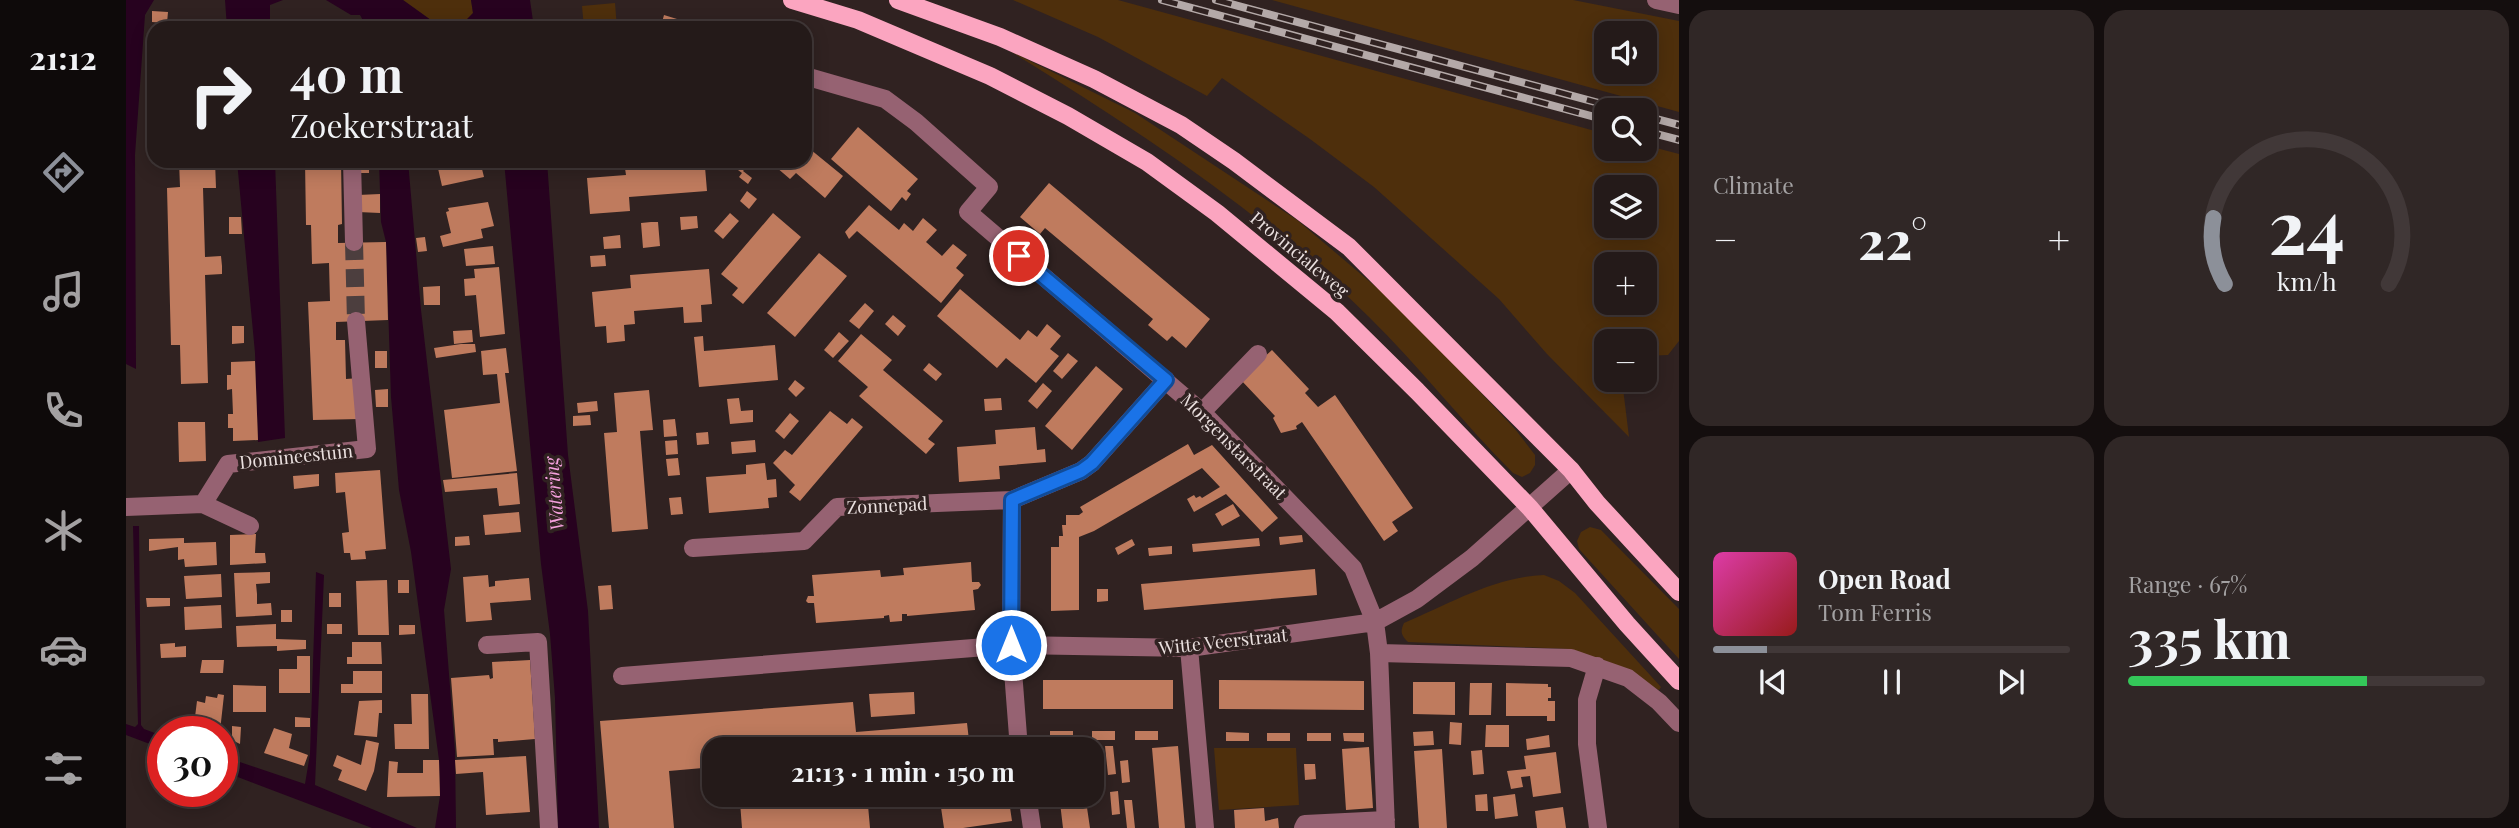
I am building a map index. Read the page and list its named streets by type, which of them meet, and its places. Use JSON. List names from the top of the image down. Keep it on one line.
{"streets":{"main road":["Provincialeweg"],"street":["Morgenstarstraat","Domineestuin","Zonnepad","Witte Veerstraat"]},"crossings":[["Provincialeweg","Witte Veerstraat"],["Morgenstarstraat","Witte Veerstraat"]],"water":["Watering"],"page":{"tabs":"21:12","tile":["Climate",["Range · 67%","335 km"]],"map_buttons":["+","−"],"turn":["40 m","Zoekerstraat"],"heat":["−","22°","+"],"song":["Open Road","Tom Ferris"],"limit":"30","trip":"21:13 · 1 min · 150 m","gauge":["24","km/h"]}}
